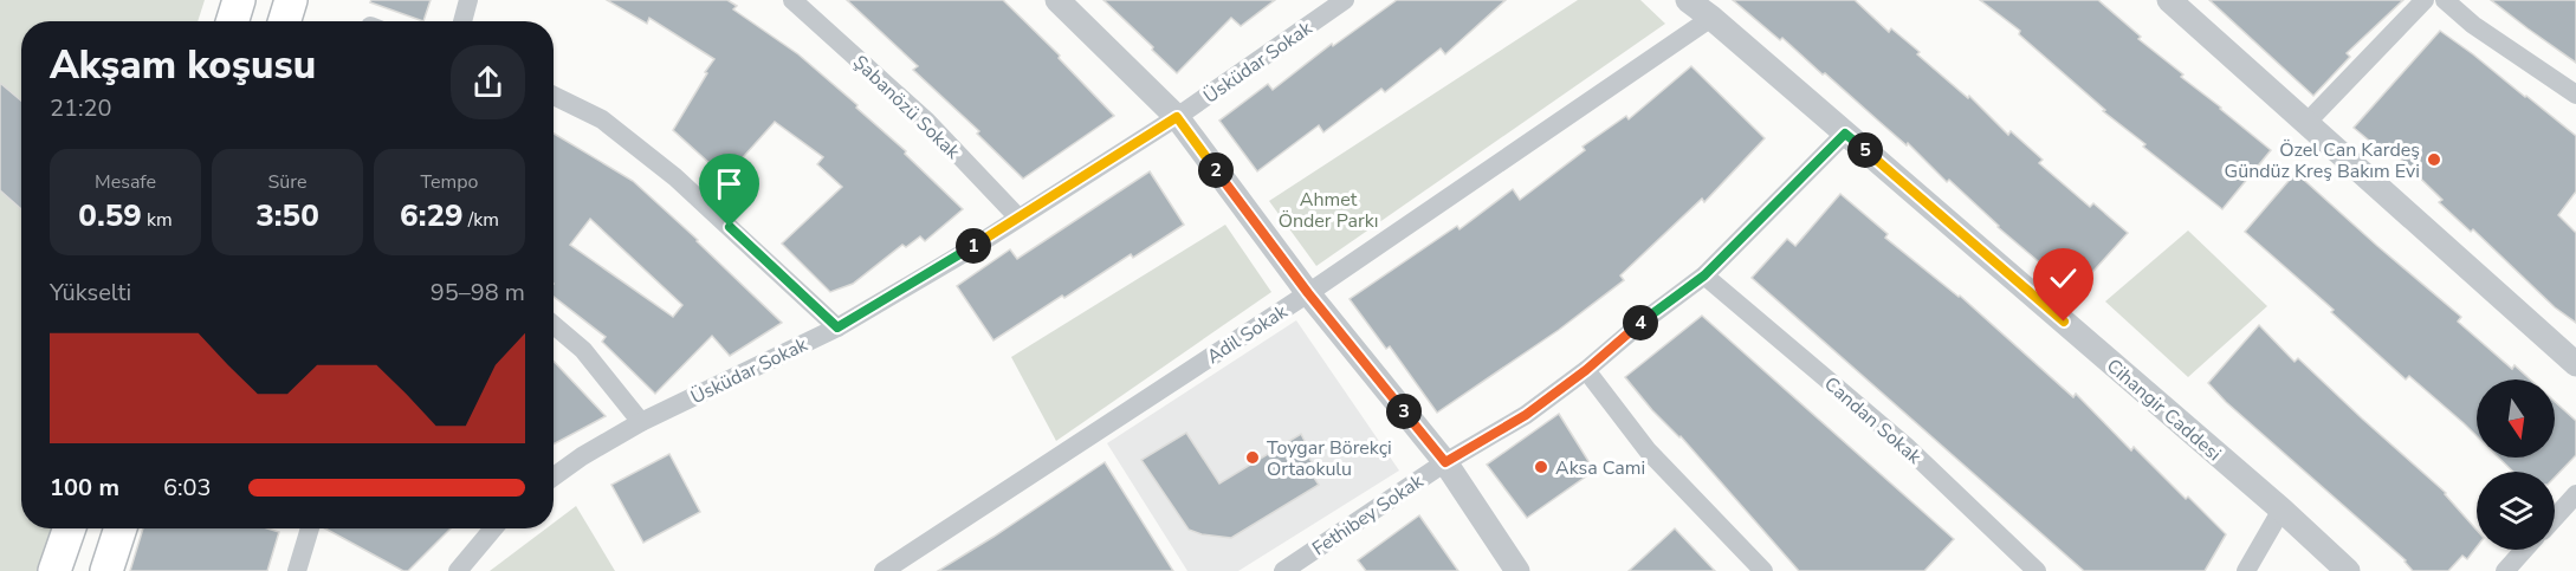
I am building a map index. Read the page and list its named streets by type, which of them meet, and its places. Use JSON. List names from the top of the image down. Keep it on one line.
{"streets":{"street":["Üsküdar Sokak","Şabanözü Sokak","Adil Sokak","Cihangir Caddesi","Candan Sokak","Fethibey Sokak"]},"crossings":[["Üsküdar Sokak","Şabanözü Sokak"],["Adil Sokak","Cihangir Caddesi"],["Cihangir Caddesi","Fethibey Sokak"],["Candan Sokak","Fethibey Sokak"]],"parks":["Ahmet Önder Parkı"],"places":["Özel Can Kardeş Gündüz Kreş Bakım Evi","Toygar Börekçi Ortaokulu","Aksa Cami"],"north":"bottom","page":{"heading":["Akşam koşusu","21:20"],"pins":["5","2","1","4","3"],"stats":[["Mesafe","0.59 km"],["Süre","3:50"],["Tempo","6:29 /km"]],"chart":["Yükselti","95–98 m"],"list":[{"name":"100 m","note":"6:03"}]}}
